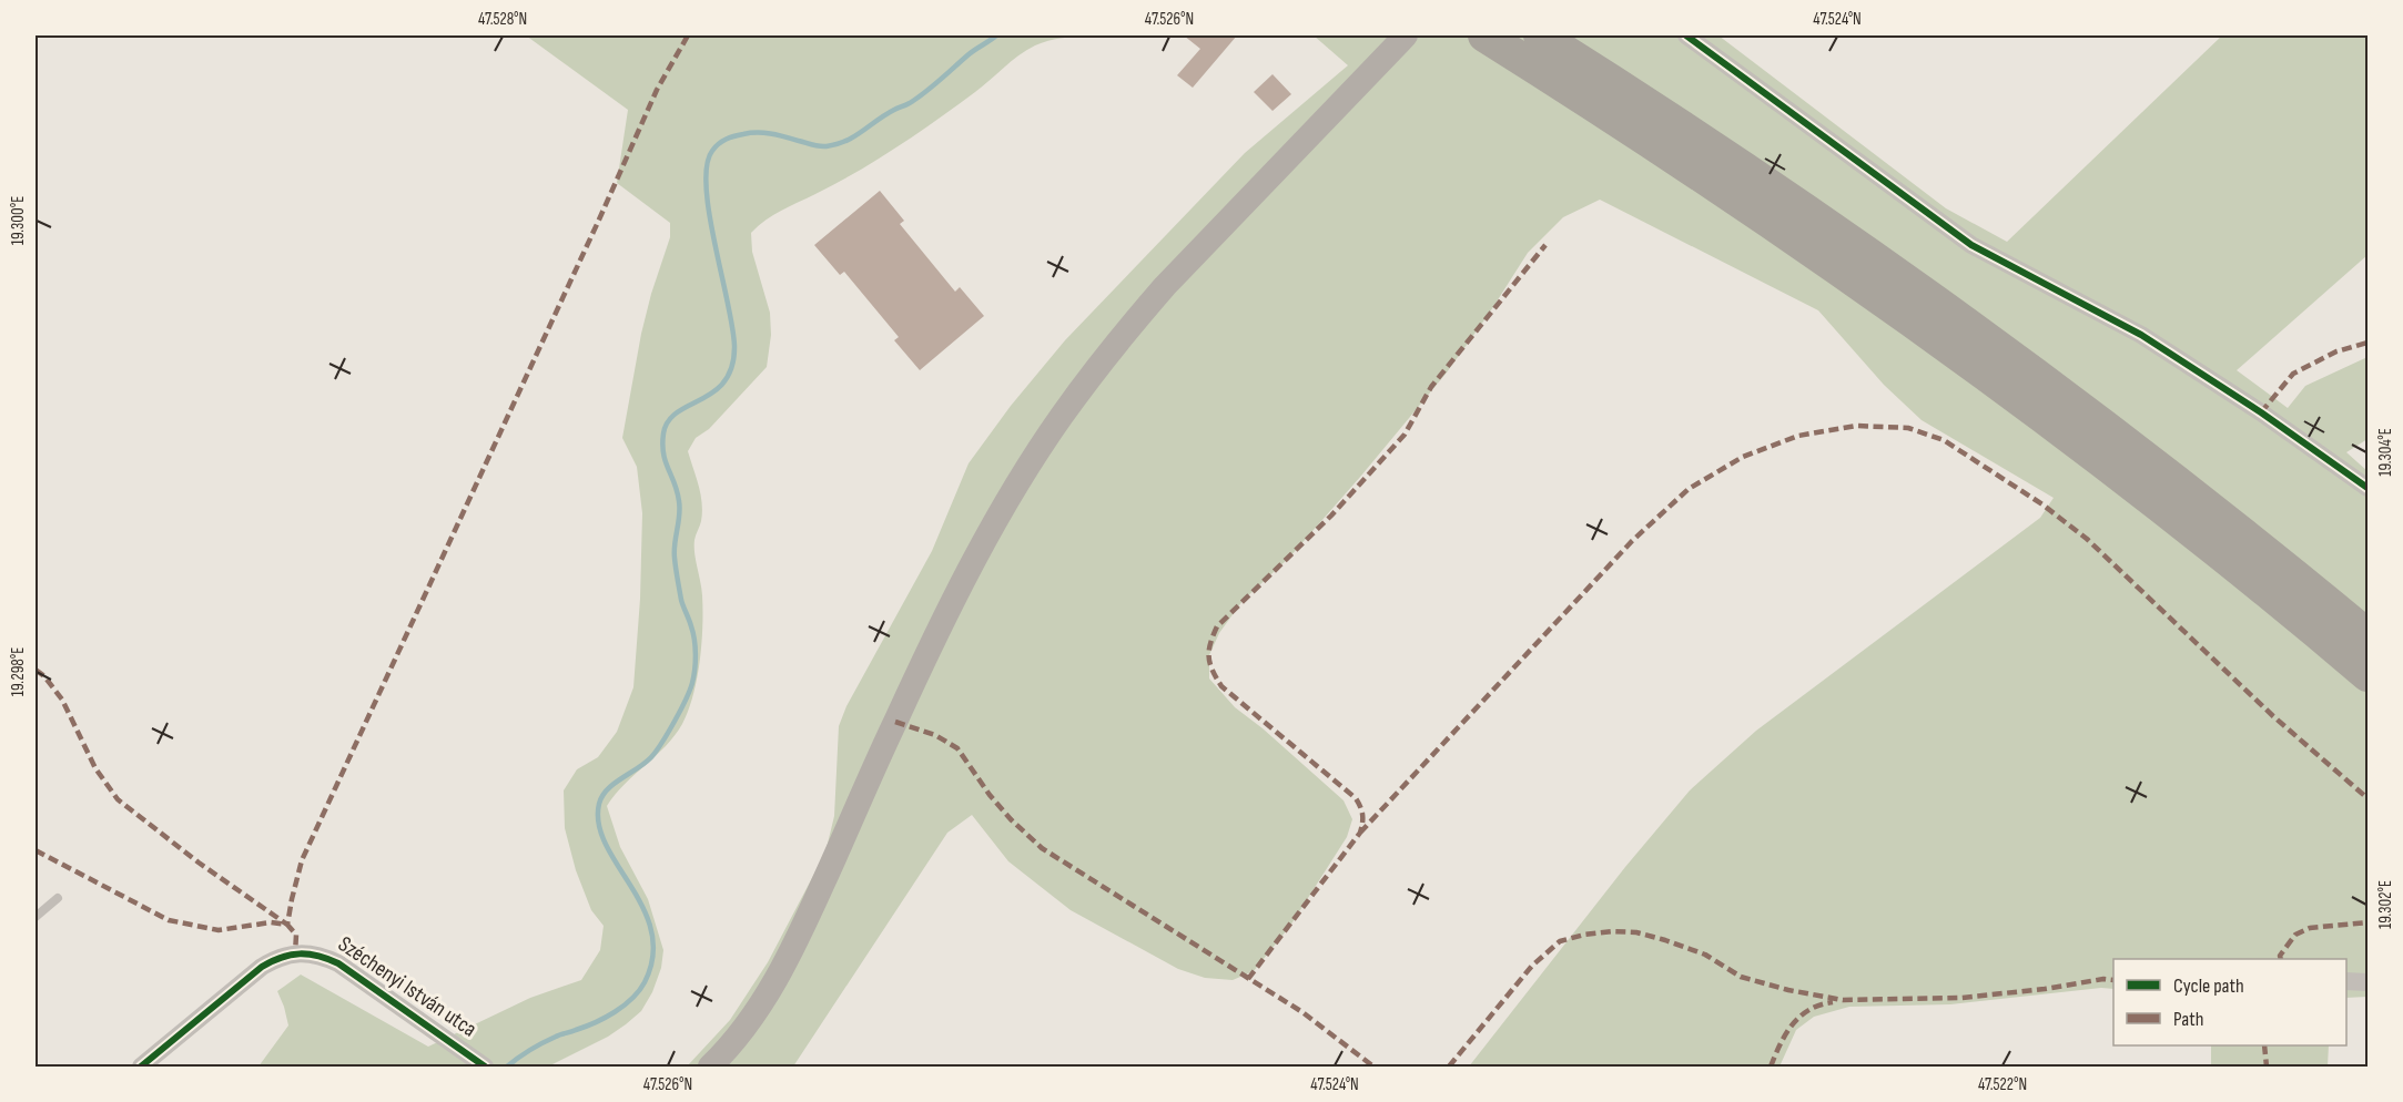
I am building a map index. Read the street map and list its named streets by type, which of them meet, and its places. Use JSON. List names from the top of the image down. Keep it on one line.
{"streets":{"street":["Széchenyi István utca"]},"legend":["Cycle path","Path"],"coordinates":["47.528°N","47.526°N","47.524°N","19.300°E","19.304°E","19.298°E","19.302°E","47.522°N"]}
